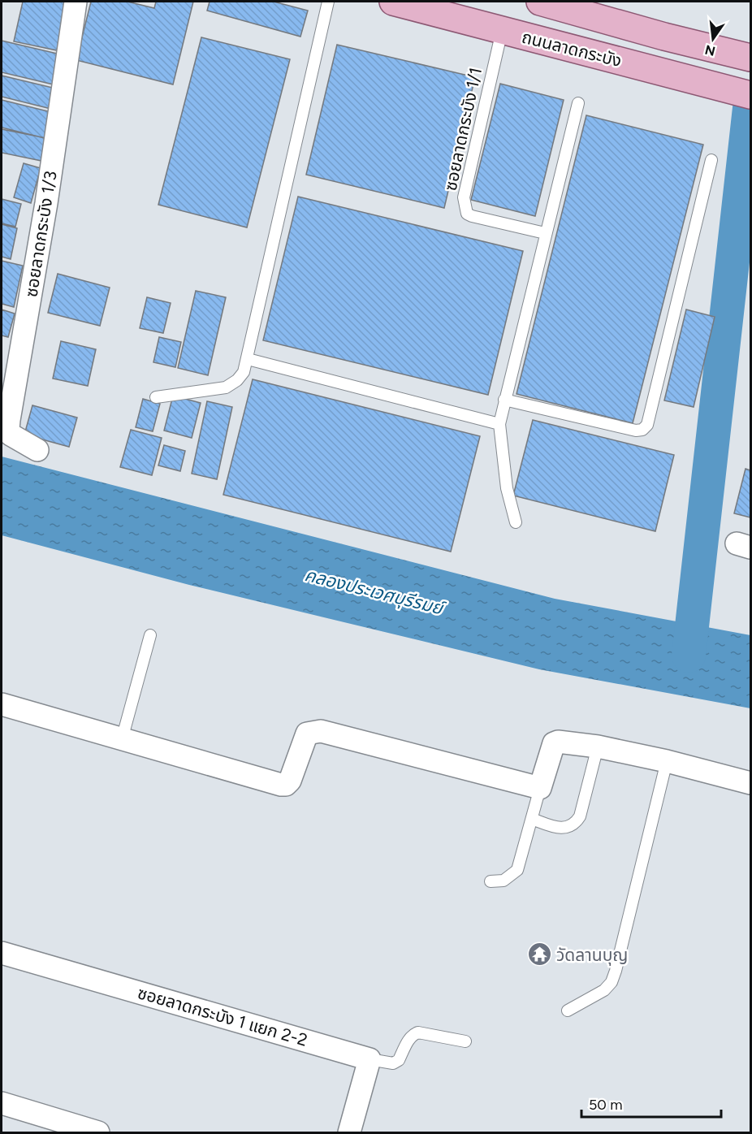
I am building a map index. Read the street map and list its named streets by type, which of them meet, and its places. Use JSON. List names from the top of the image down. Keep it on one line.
{"streets":{"main road":["ถนนลาดกระบัง"],"street":["ซอยลาดกระบัง 1/3","ซอยลาดกระบัง 1 แยก 2-2"],"lane":["ซอยลาดกระบัง 1/1"]},"crossings":[["ถนนลาดกระบัง","ซอยลาดกระบัง 1/1"]],"water":["คลองประเวศบุรีรมย์"],"places":{"temple":["วัดลานบุญ"]},"scale_bar":"50 m","north":"bottom"}
